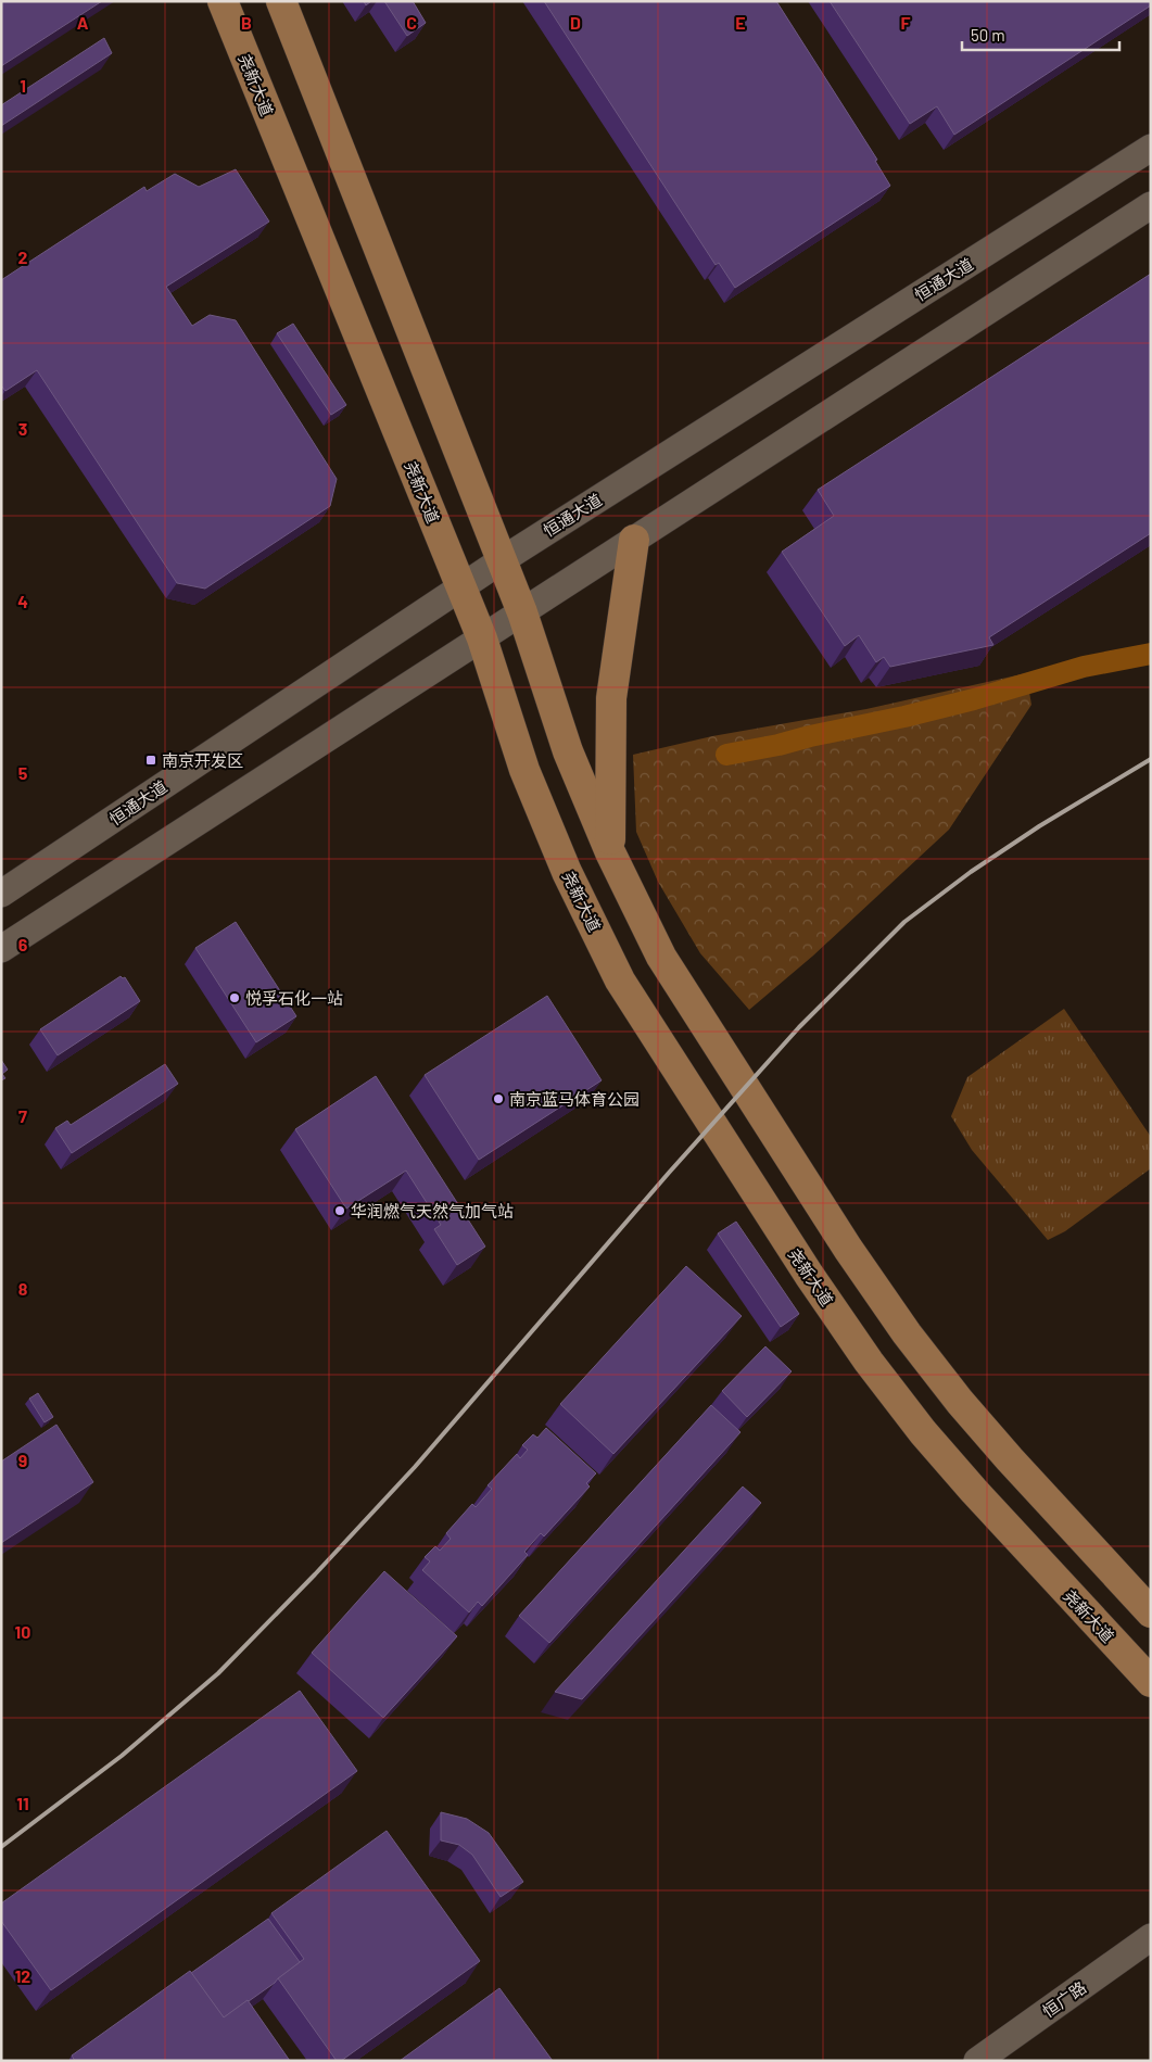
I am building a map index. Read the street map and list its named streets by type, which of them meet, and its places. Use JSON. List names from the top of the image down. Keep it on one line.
{"streets":{"main road":["尧新大道","恒通大道","恒广路"]},"crossings":[["尧新大道","恒通大道"]],"places":{"transit":["南京开发区"],"other":["悦孚石化一站","南京蓝马体育公园","华润燃气天然气加气站"]},"scale_bar":"50 m","grid":{"columns":["A","B","C","D","E","F"],"rows":["1","2","3","4","5","6","7","8","9","10","11","12"]}}
